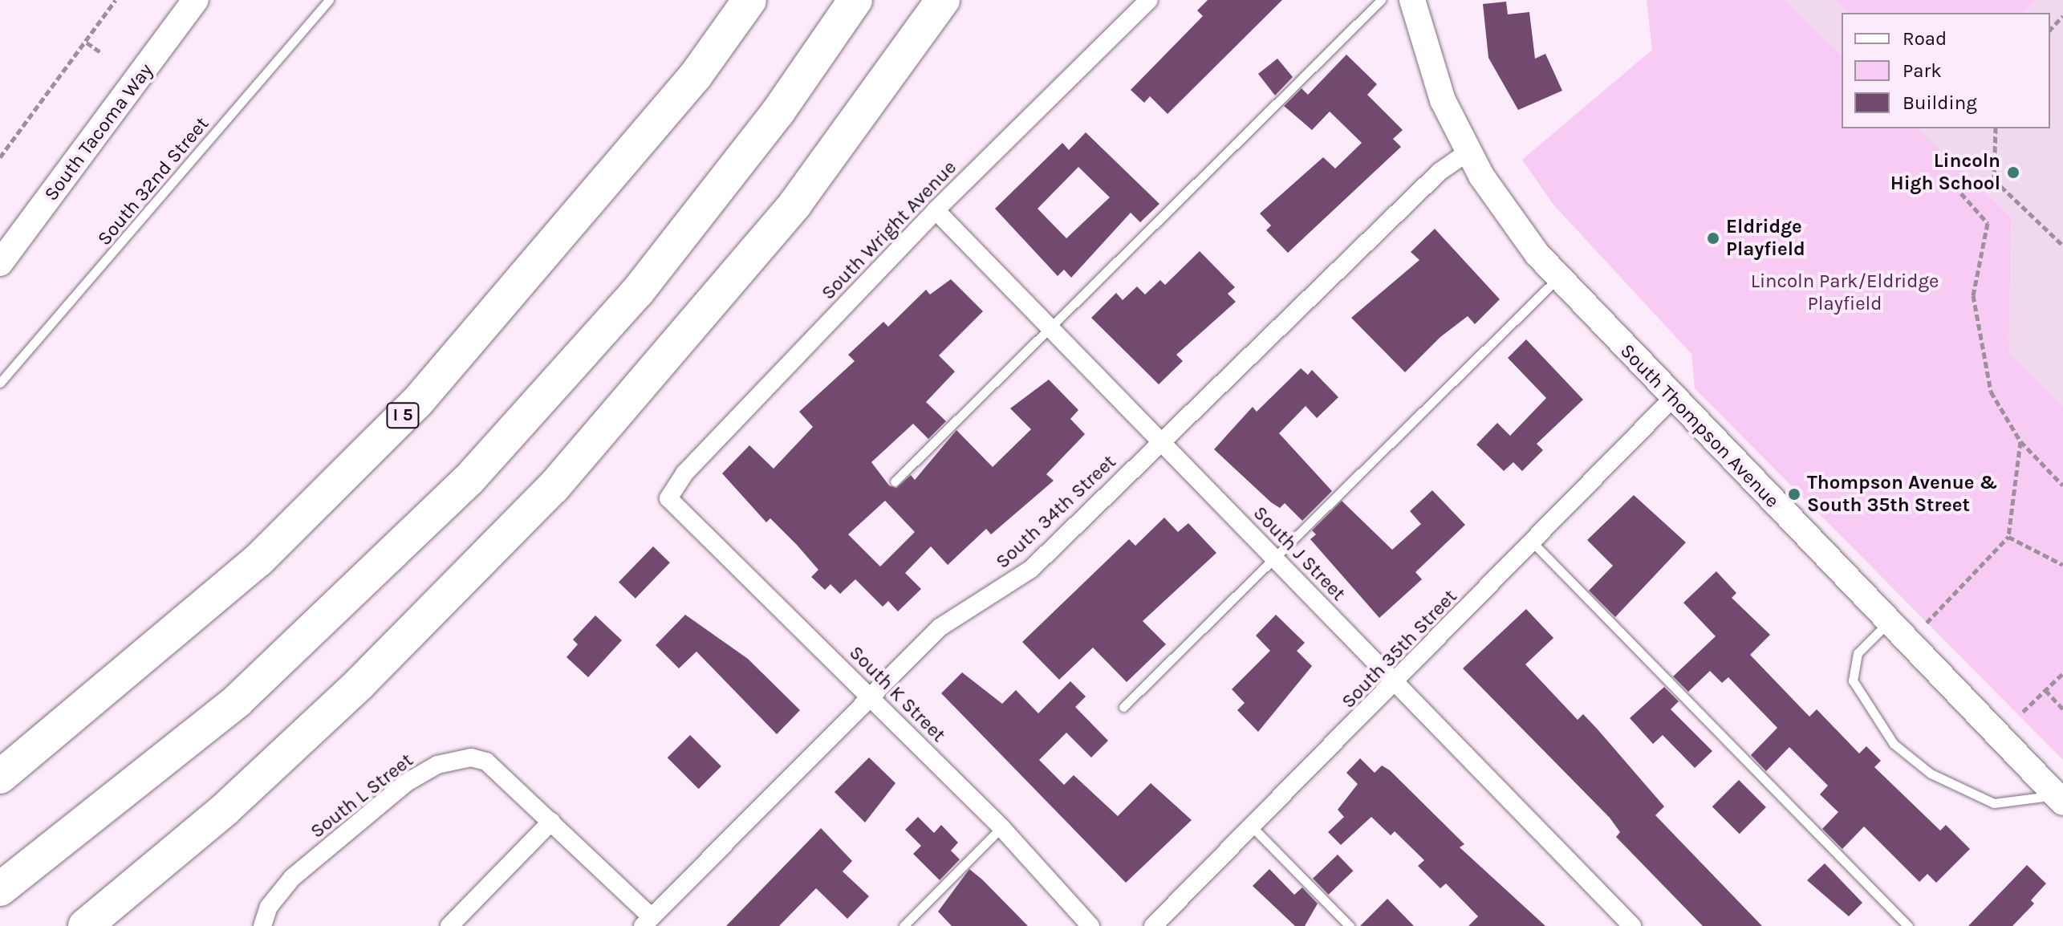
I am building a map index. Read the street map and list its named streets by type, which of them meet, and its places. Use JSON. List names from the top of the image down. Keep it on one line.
{"streets":{"highway":["I 5"],"main road":["South Tacoma Way","South Thompson Avenue"],"street":["South Wright Avenue","South 34th Street","South J Street","South 35th Street","South K Street","South L Street"],"lane":["South 32nd Street"]},"crossings":[["South Wright Avenue","South J Street"],["South Wright Avenue","South K Street"],["South Thompson Avenue","South 34th Street"],["South Thompson Avenue","South 35th Street"],["South 34th Street","South J Street"],["South 34th Street","South K Street"],["South 34th Street","South L Street"],["South J Street","South 35th Street"]],"parks":["Lincoln Park/Eldridge Playfield"],"places":["Lincoln High School","Eldridge Playfield","Thompson Avenue & South 35th Street"],"legend":["Road","Park","Building"]}
